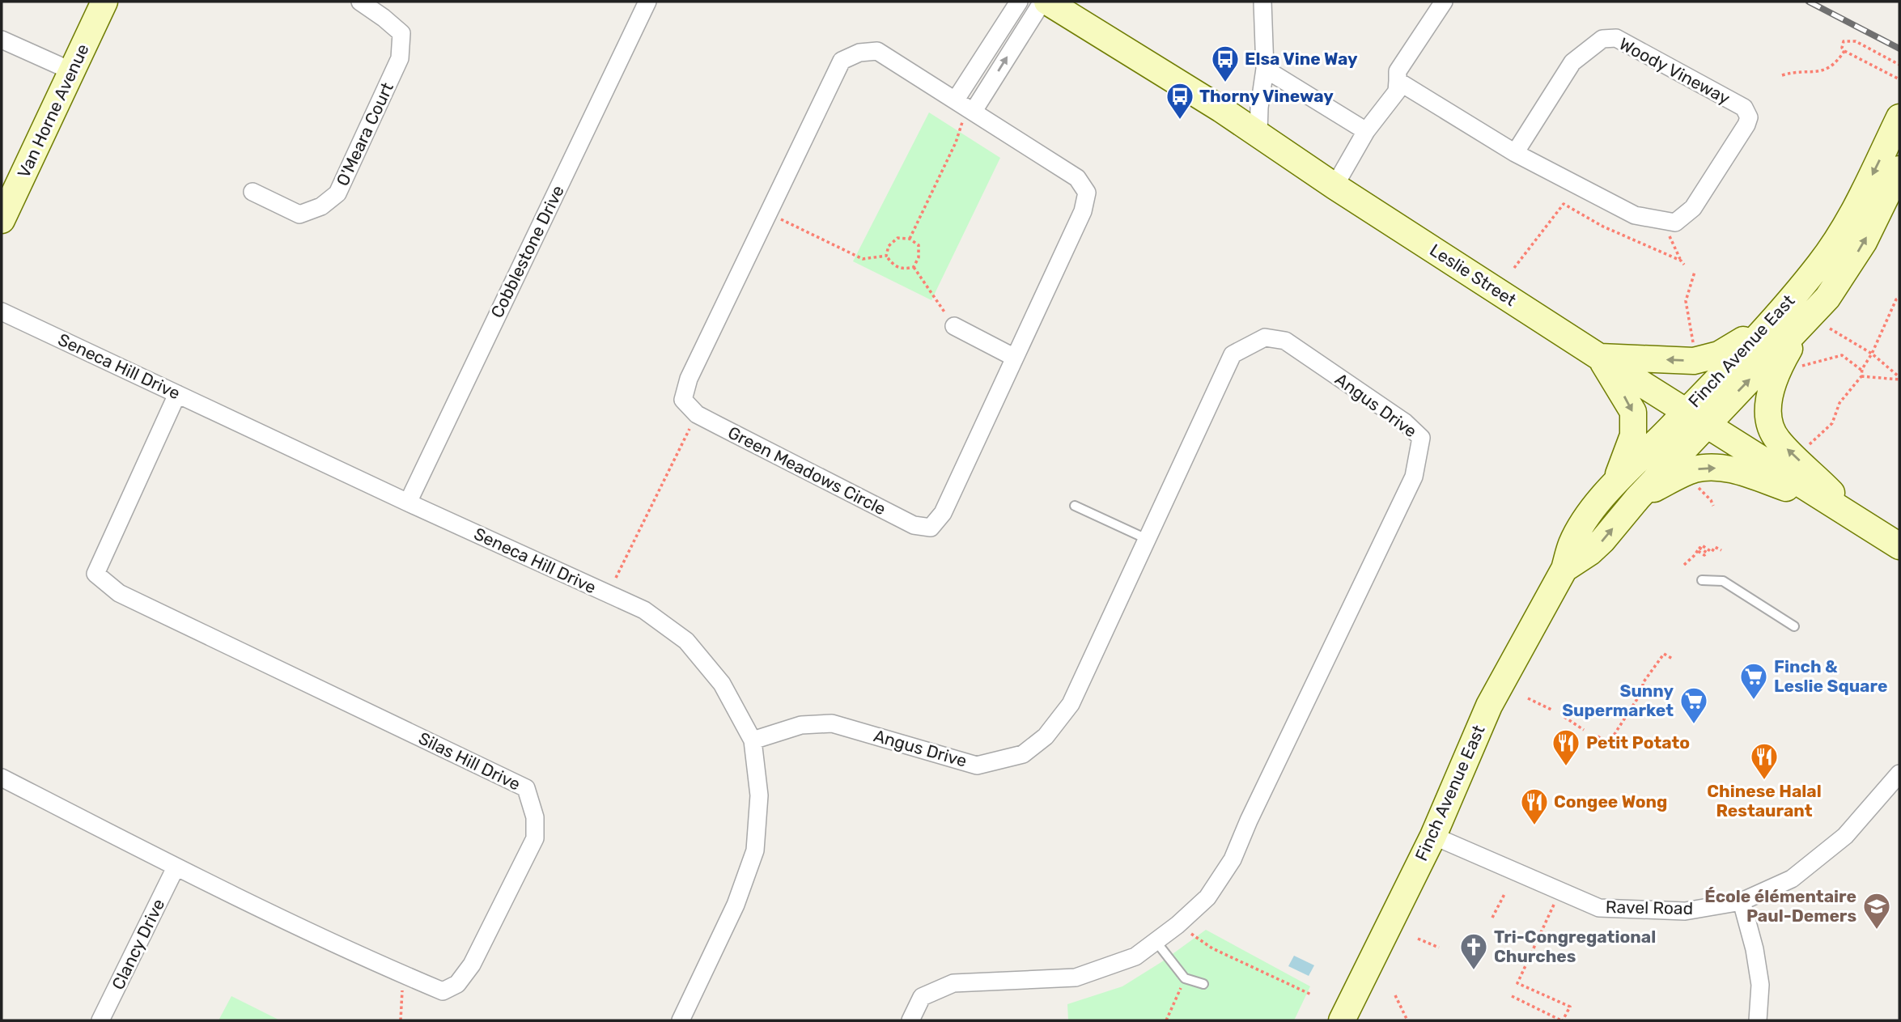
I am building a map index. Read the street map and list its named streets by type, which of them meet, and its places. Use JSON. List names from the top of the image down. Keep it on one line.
{"streets":{"main road":["Van Horne Avenue","Leslie Street","Finch Avenue East"],"street":["Woody Vineway","O'Meara Court","Cobblestone Drive","Seneca Hill Drive","Angus Drive","Green Meadows Circle","Silas Hill Drive","Ravel Road","Clancy Drive"]},"crossings":[["Cobblestone Drive","Seneca Hill Drive"],["Leslie Street","Finch Avenue East"],["Finch Avenue East","Ravel Road"],["Seneca Hill Drive","Angus Drive"],["Seneca Hill Drive","Silas Hill Drive"],["Silas Hill Drive","Clancy Drive"]],"places":{"bus stop":["Elsa Vine Way","Thorny Vineway"],"supermarket":["Finch & Leslie Square","Sunny Supermarket"],"restaurant":["Petit Potato","Chinese Halal Restaurant","Congee Wong"],"school or university":["École élémentaire Paul-Demers"],"church":["Tri-Congregational Churches"]}}
